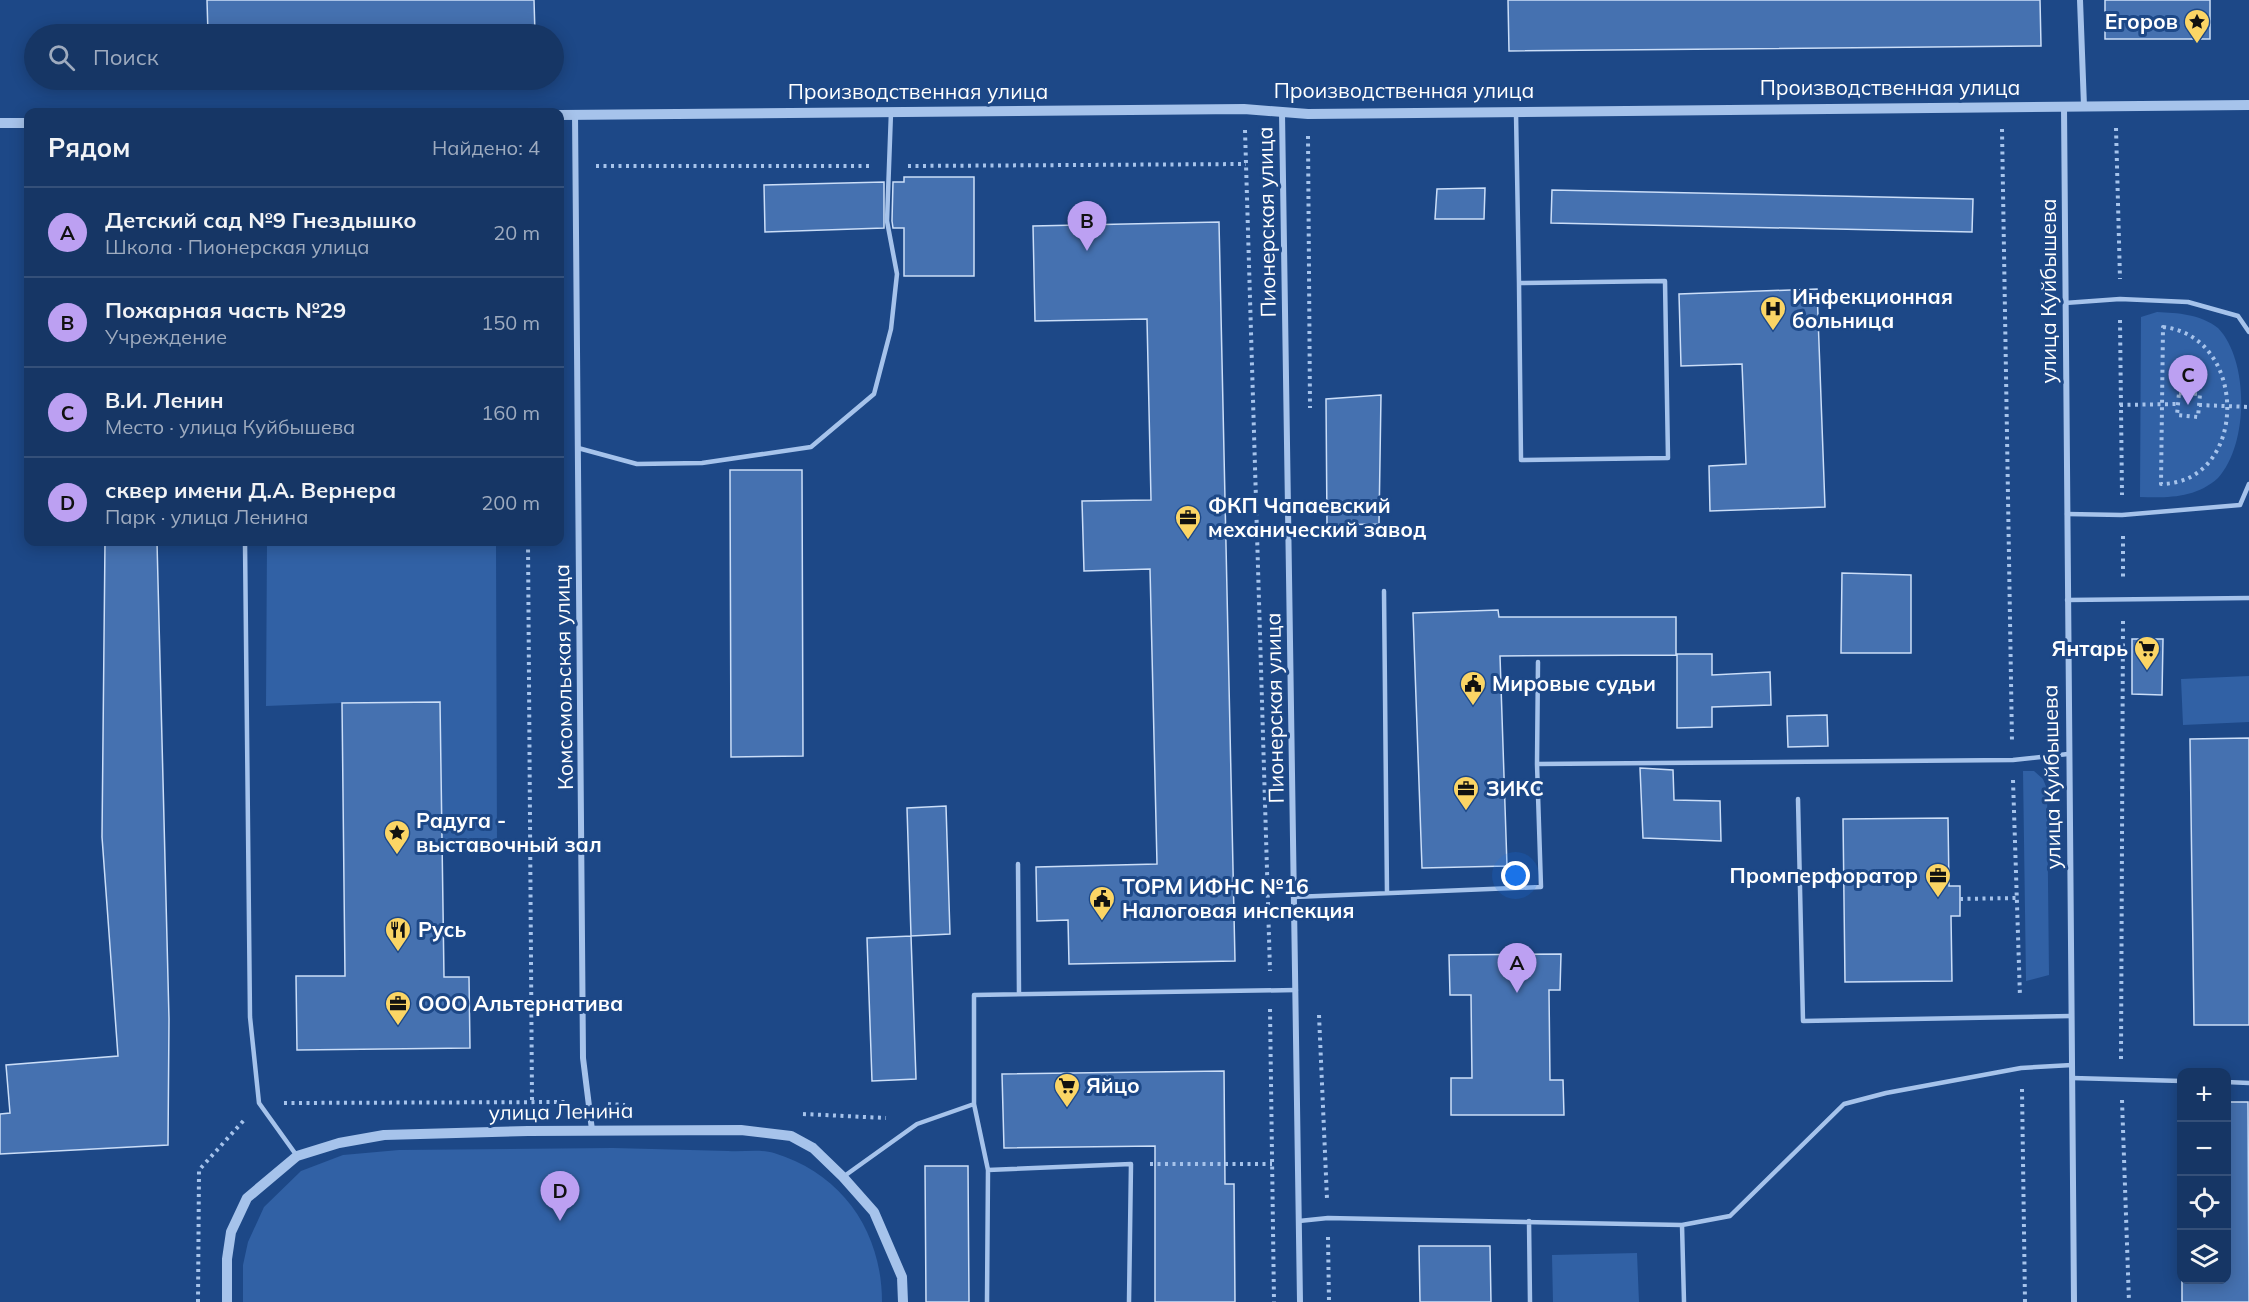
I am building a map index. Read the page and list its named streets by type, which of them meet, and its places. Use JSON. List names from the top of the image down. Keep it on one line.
{"streets":{"street":["Производственная улица","Пионерская улица","улица Куйбышева","Комсомольская улица","улица Ленина"]},"crossings":[["Производственная улица","Пионерская улица"],["Производственная улица","улица Куйбышева"],["Производственная улица","Комсомольская улица"],["Комсомольская улица","улица Ленина"]],"places":{"place":["Егоров","Радуга - выставочный зал"],"hospital":["Инфекционная больница"],"office":["ФКП Чапаевский механический завод","ЗИКС","Промперфоратор","ООО Альтернатива"],"supermarket":["Янтарь","Яйцо"],"public building":["Мировые судьи","ТОРМ ИФНС №16 Налоговая инспекция"],"restaurant":["Русь"]},"page":{"search":"Поиск","heading":["Рядом","Найдено: 4"],"list":[{"mark":"A","name":"Детский сад №9 Гнездышко","note":"Школа · Пионерская улица","value":"20 m"},{"mark":"B","name":"Пожарная часть №29","note":"Учреждение","value":"150 m"},{"mark":"C","name":"В.И. Ленин","note":"Место · улица Куйбышева","value":"160 m"},{"mark":"D","name":"сквер имени Д.А. Вернера","note":"Парк · улица Ленина","value":"200 m"}],"pins":["B","C","A","D"],"map_buttons":["+","−"]}}
